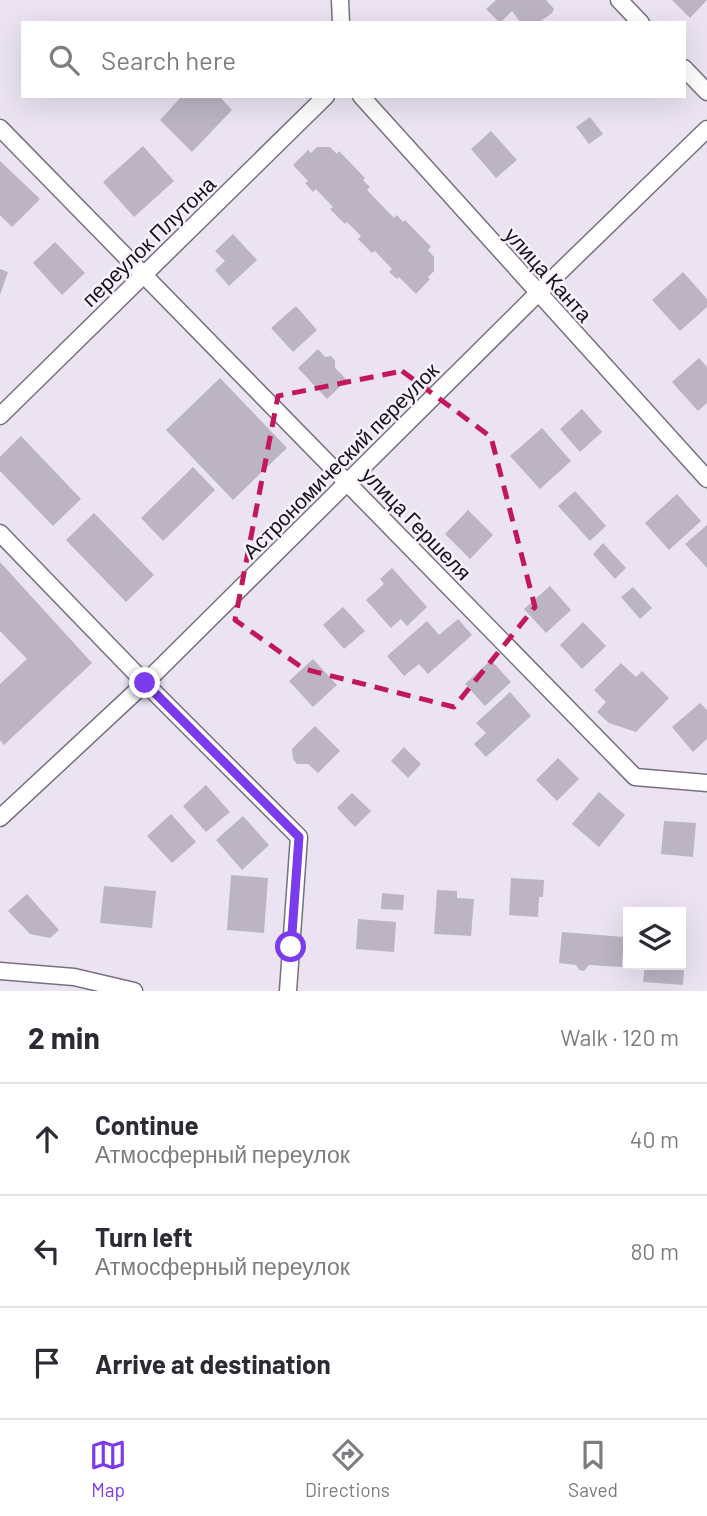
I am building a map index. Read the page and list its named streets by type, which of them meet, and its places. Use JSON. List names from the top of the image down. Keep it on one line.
{"streets":{"street":["переулок Плутона","улица Канта","Астрономический переулок","улица Гершеля"]},"crossings":[["переулок Плутона","улица Гершеля"],["улица Канта","Астрономический переулок"],["Астрономический переулок","улица Гершеля"]],"page":{"search":"Search here","heading":["2 min","Walk · 120 m"],"list":[["Continue","Атмосферный переулок","40 m"],["Turn left","Атмосферный переулок","80 m"],"Arrive at destination"],"nav":["Map","Directions","Saved"]}}
